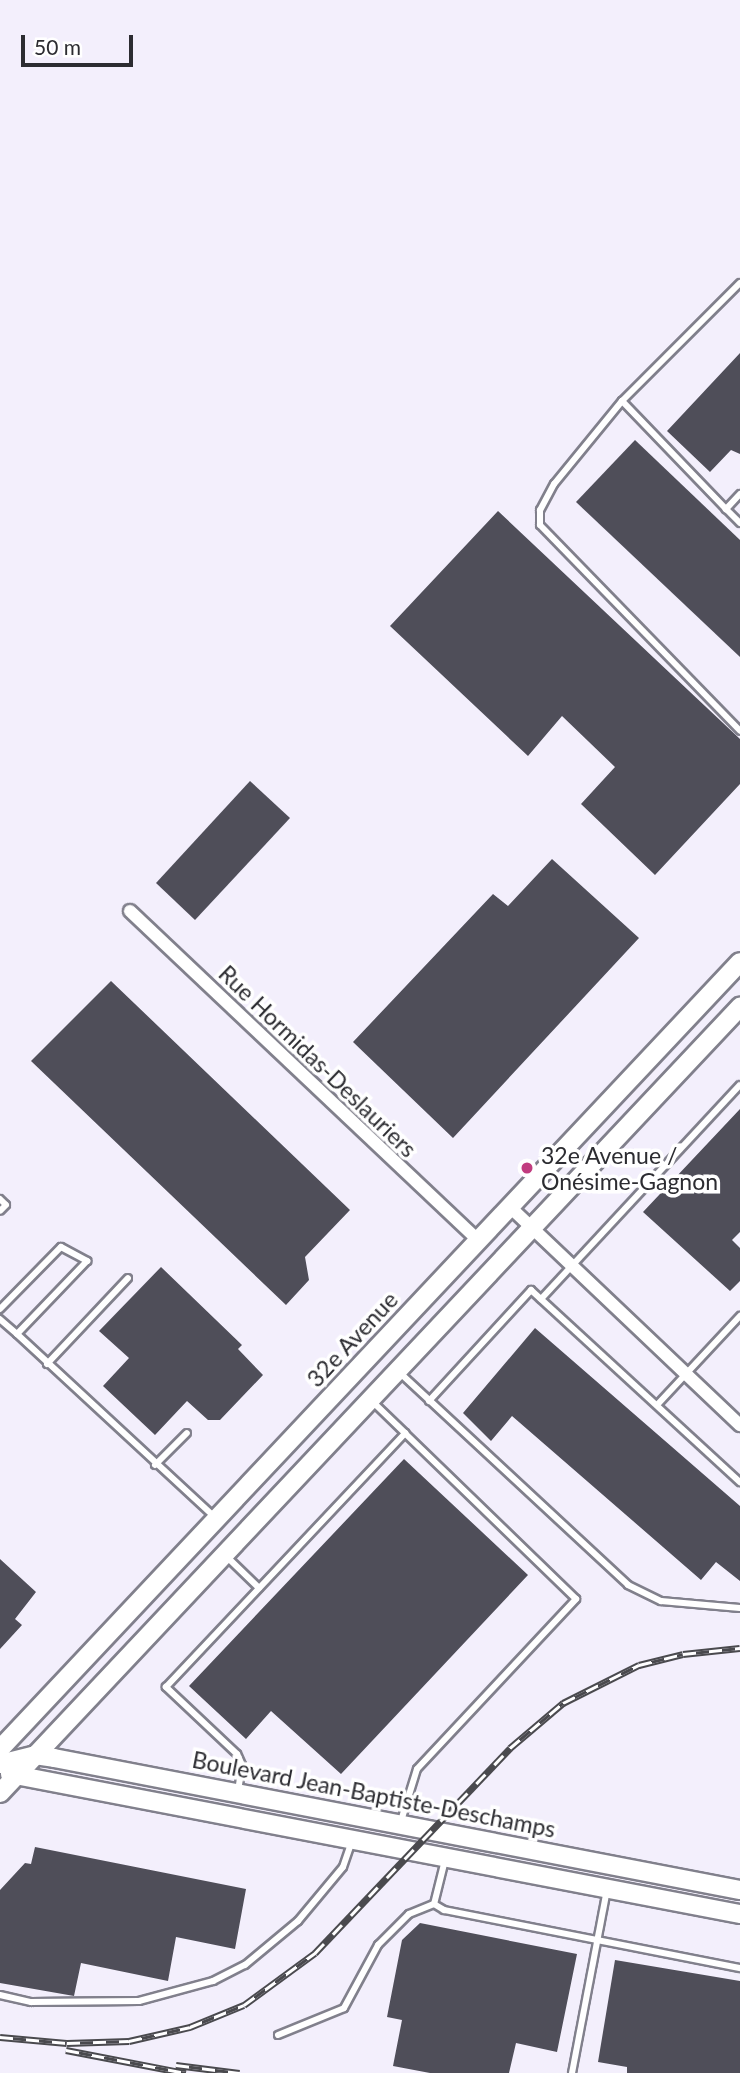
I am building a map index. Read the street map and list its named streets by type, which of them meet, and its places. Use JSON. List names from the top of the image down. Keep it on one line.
{"streets":{"street":["Rue Hormidas-Deslauriers","32e Avenue","Boulevard Jean-Baptiste-Deschamps"]},"crossings":[["Rue Hormidas-Deslauriers","32e Avenue"]],"places":["32e Avenue / Onésime-Gagnon"],"scale_bar":"50 m"}
